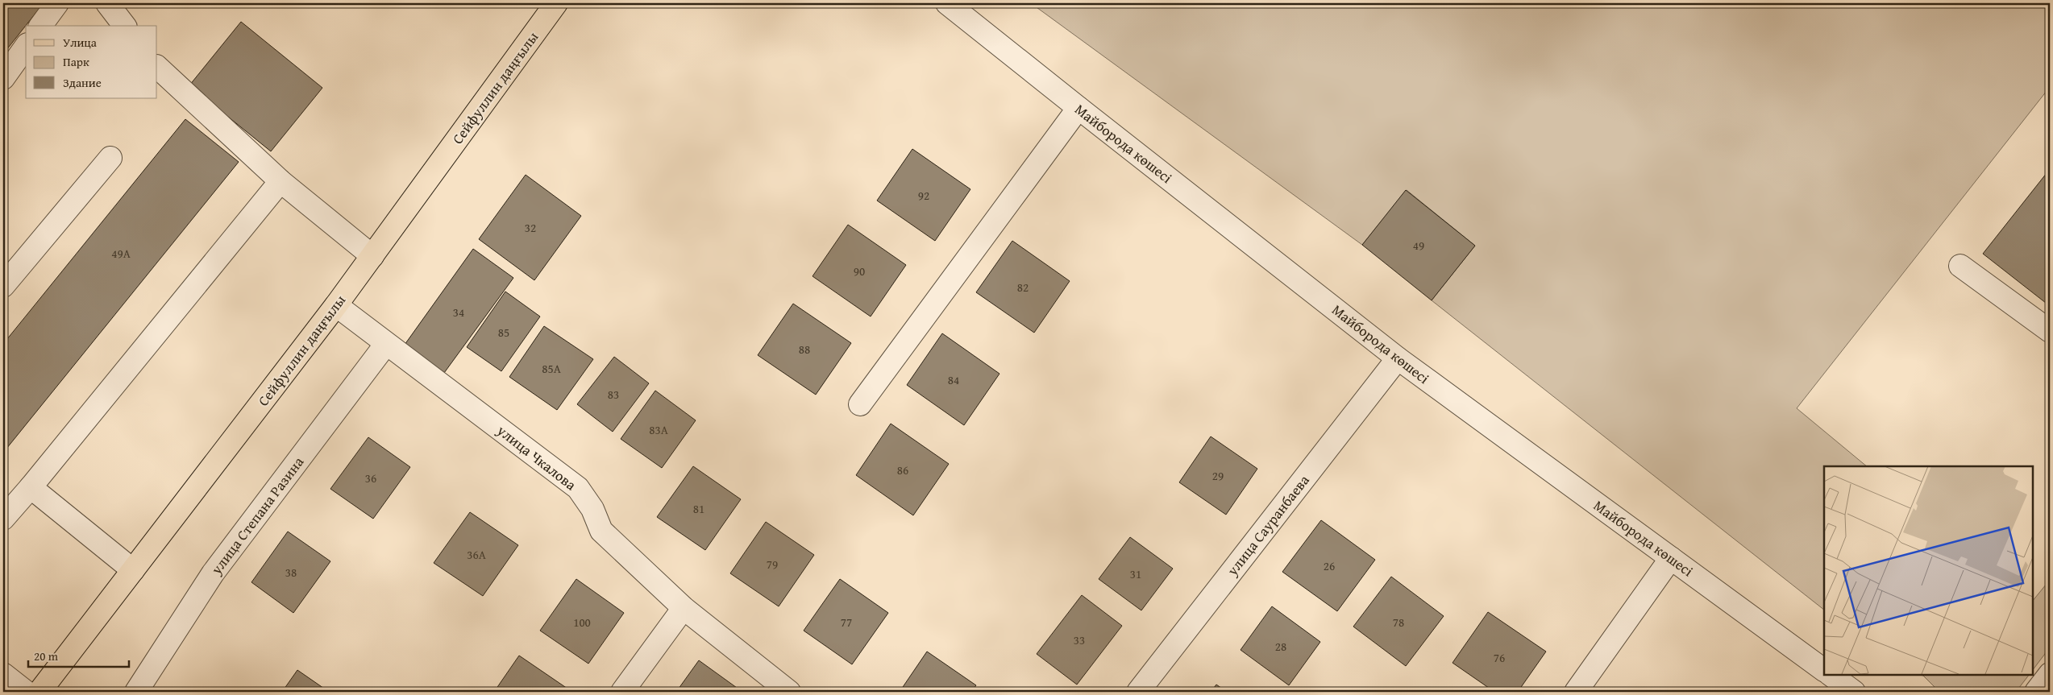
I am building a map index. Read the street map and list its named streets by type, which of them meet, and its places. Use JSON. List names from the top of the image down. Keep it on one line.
{"streets":{"main road":["Сейфуллин даңғылы"],"street":["Майборода көшесі","улица Чкалова","улица Степана Разина","улица Сауранбаева"]},"crossings":[["Сейфуллин даңғылы","улица Чкалова"],["Майборода көшесі","улица Сауранбаева"],["улица Чкалова","улица Степана Разина"]],"house_numbers":["92","32","49","49А","90","82","34","85","88","85А","84","83","83А","86","29","36","81","36А","79","26","38","31","100","77","78","33","28","76"],"legend":["Улица","Парк","Здание"],"scale_bar":"20 m"}
